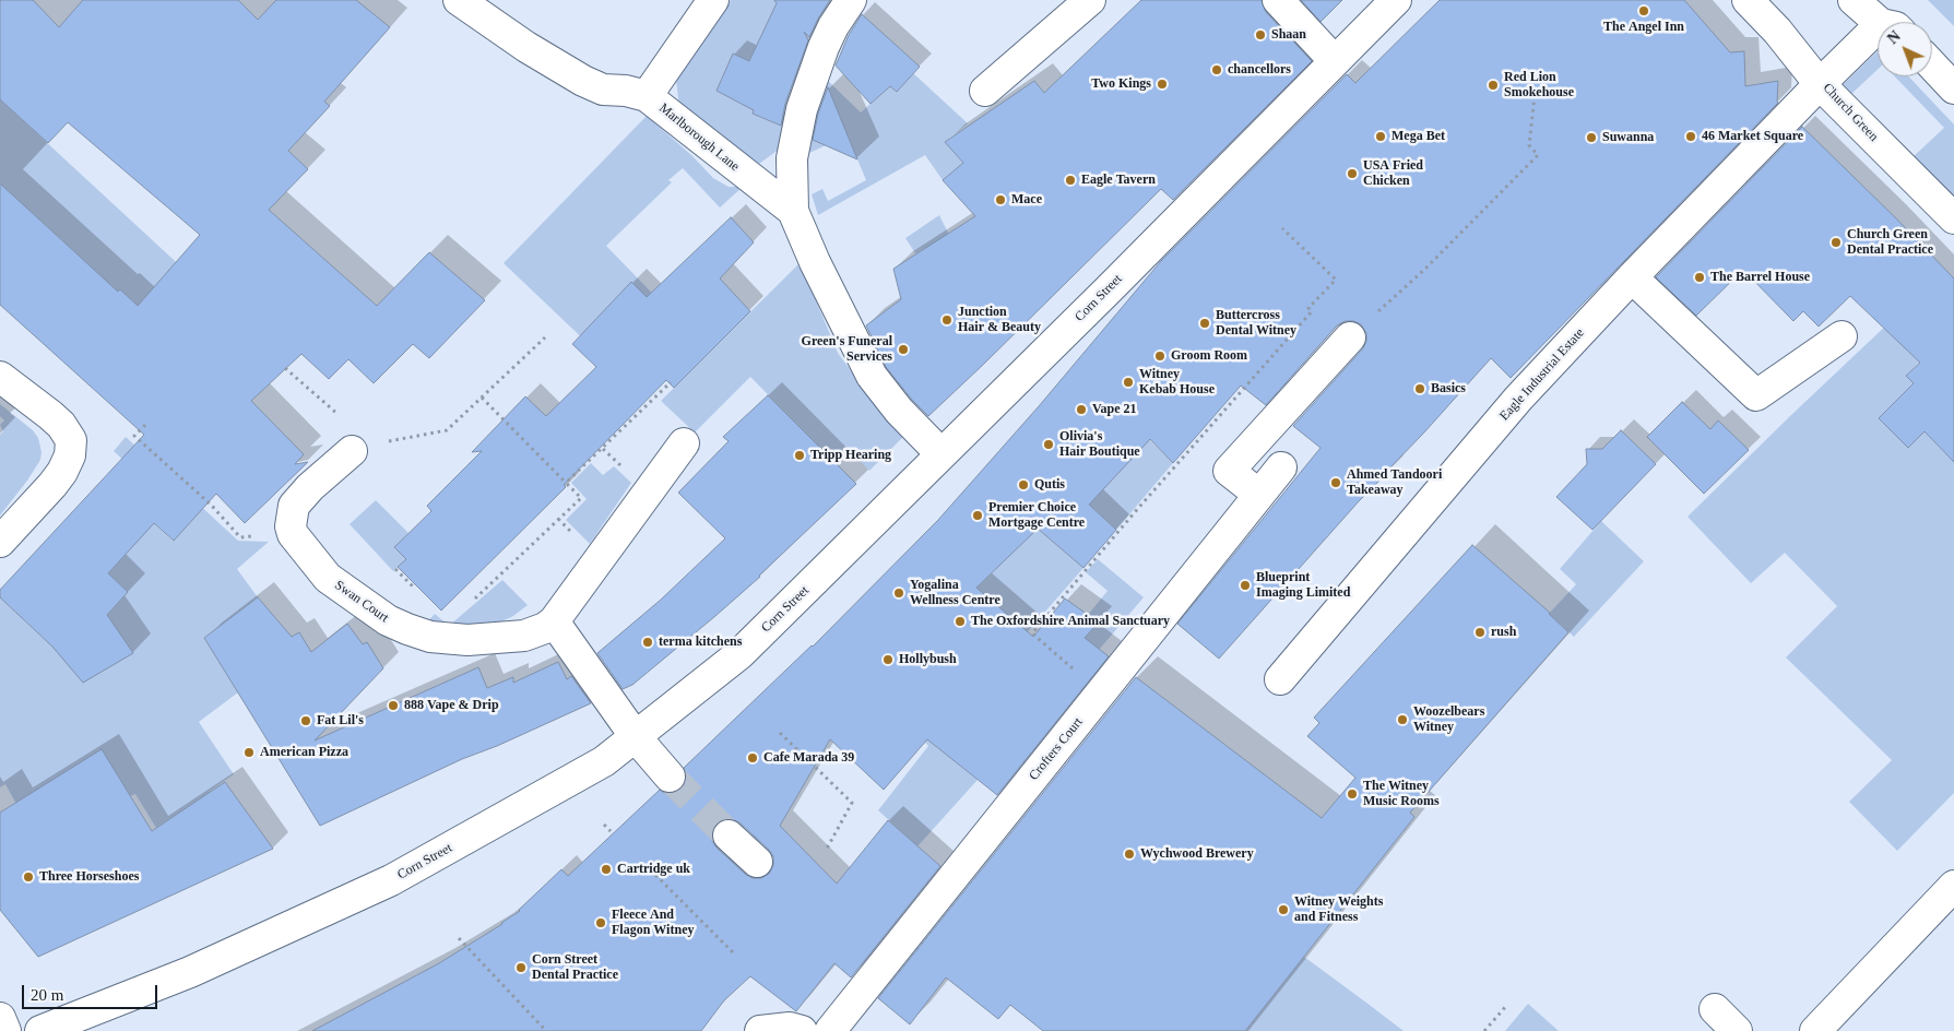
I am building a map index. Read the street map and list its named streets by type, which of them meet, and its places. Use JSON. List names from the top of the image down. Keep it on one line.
{"streets":{"street":["Church Green","Marlborough Lane","Corn Street","Eagle Industrial Estate","Swan Court","Crofters Court"]},"crossings":[["Church Green","Eagle Industrial Estate"],["Marlborough Lane","Corn Street"]],"places":["The Angel Inn","Shaan","chancellors","Two Kings","Red Lion Smokehouse","Mega Bet","46 Market Square","Suwanna","USA Fried Chicken","Eagle Tavern","Mace","Church Green Dental Practice","The Barrel House","Junction Hair & Beauty","Buttercross Dental Witney","Green's Funeral Services","Groom Room","Witney Kebab House","Basics","Vape 21","Olivia's Hair Boutique","Tripp Hearing","Ahmed Tandoori Takeaway","Qutis","Premier Choice Mortgage Centre","Blueprint Imaging Limited","Yogalina Wellness Centre","The Oxfordshire Animal Sanctuary","rush","terma kitchens","Hollybush","888 Vape & Drip","Woozelbears Witney","Fat Lil's","American Pizza","Cafe Marada 39","The Witney Music Rooms","Wychwood Brewery","Cartridge uk","Three Horseshoes","Witney Weights and Fitness","Fleece And Flagon Witney","Corn Street Dental Practice"],"scale_bar":"20 m","north":"top left"}
